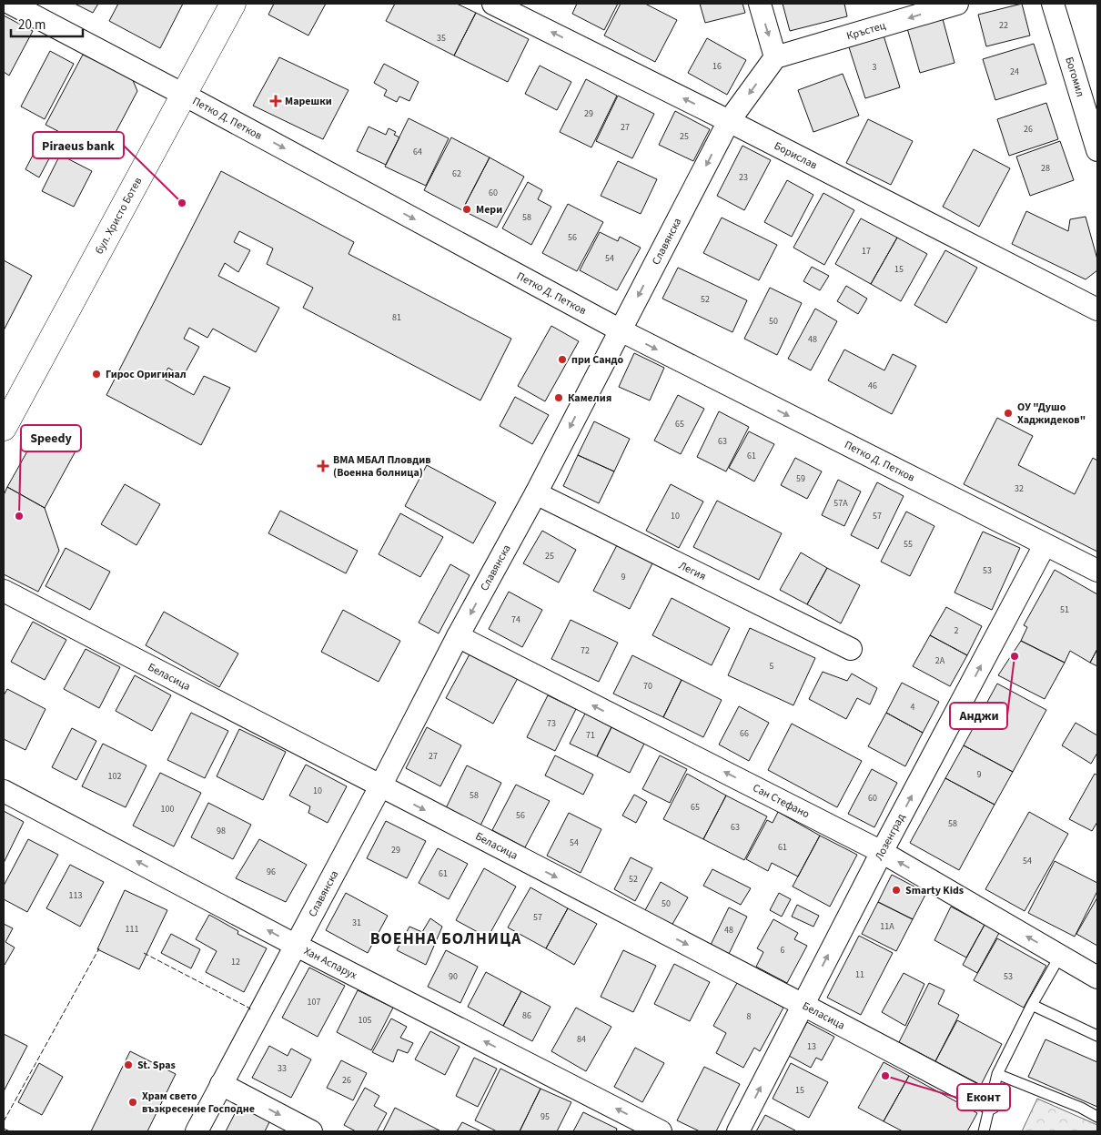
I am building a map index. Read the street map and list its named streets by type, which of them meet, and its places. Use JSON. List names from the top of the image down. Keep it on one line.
{"streets":{"main road":["бул. Христо Ботев"],"street":["Кръстец","Богомил","Петко Д. Петков","Борислав","Славянска","Легия","Беласица","Сан Стефано","Лозенград","Хан Аспарух"]},"crossings":[["Кръстец","Славянска"],["Петко Д. Петков","бул. Христо Ботев"],["Петко Д. Петков","Славянска"],["Петко Д. Петков","Лозенград"],["Борислав","Славянска"],["Славянска","Легия"],["Славянска","Беласица"],["Славянска","Сан Стефано"],["Славянска","Хан Аспарух"],["Беласица","Лозенград"],["Сан Стефано","Лозенград"]],"one_way":["Кръстец","Петко Д. Петков","Борислав","Славянска","Беласица","Сан Стефано","Лозенград","Хан Аспарух"],"districts":["ВОЕННА БОЛНИЦА"],"places":{"health":["Марешки","ВМА МБАЛ Пловдив (Военна болница)"],"other":["Piraeus bank","Мери","при Сандо","Гирос Оригинал","Камелия","ОУ \"Душо Хаджидеков\"","Speedy","Анджи","Smarty Kids","St. Spas","Еконт","Храм свето възкресение Господне"]},"house_numbers":["22","35","16","3","24","29","27","26","25","64","28","62","23","60","58","56","17","54","15","52","81","50","48","46","65","63","61","59","32","57А","10","57","55","25","53","9","51","74","2","72","2А","5","70","4","73","66","71","27","9","102","10","58","60","65","100","56","58","63","98","54","61","29","54","96","61","52","113","50","57","31","11А","111","48","6","12","11","90","53","107","86","8","105","84","13","33","26","15","95"],"scale_bar":"20 m"}
